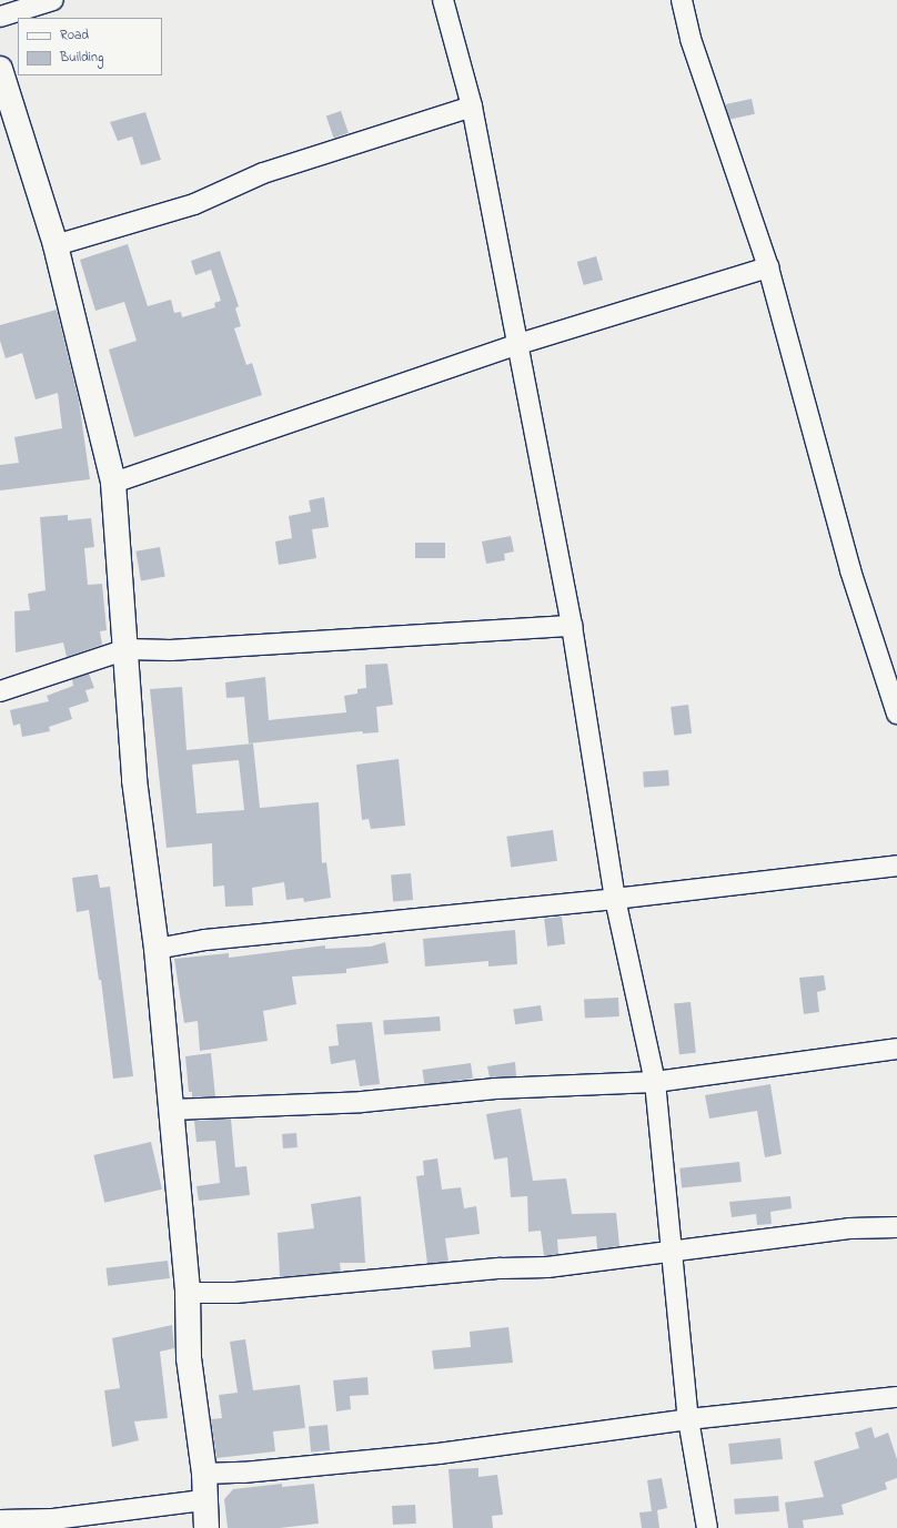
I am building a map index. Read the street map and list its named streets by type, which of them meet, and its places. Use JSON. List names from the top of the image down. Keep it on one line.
{"legend":["Road","Building"]}
